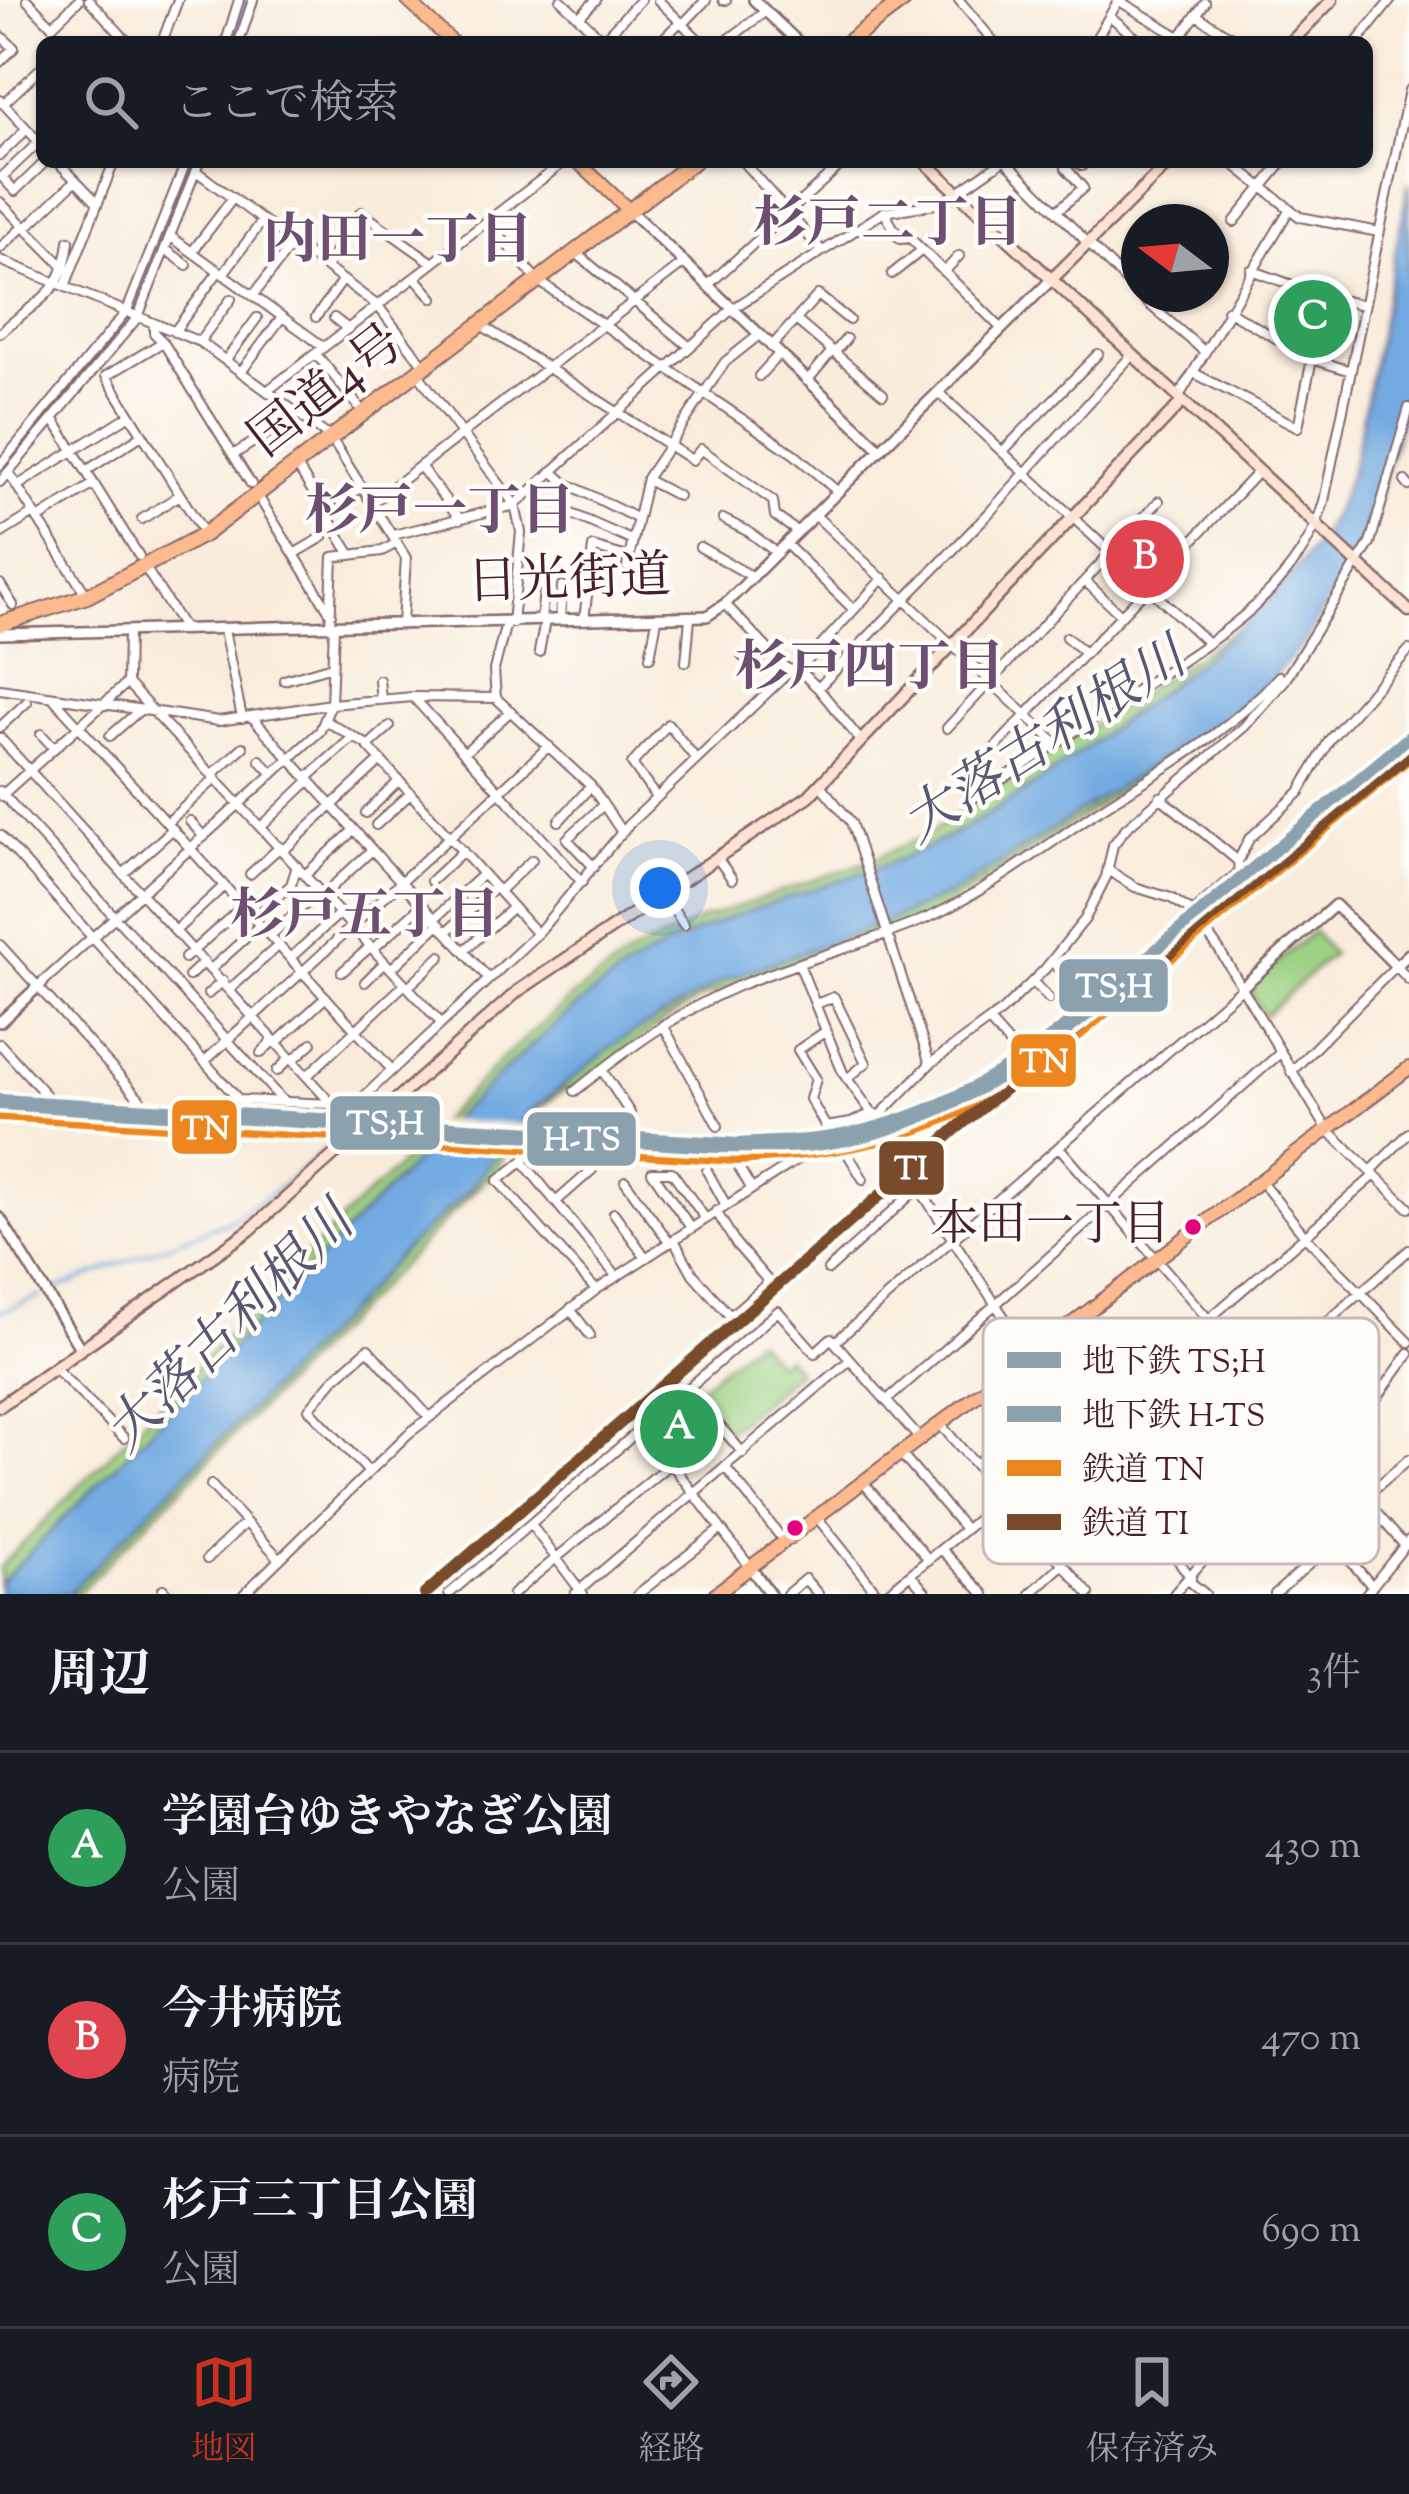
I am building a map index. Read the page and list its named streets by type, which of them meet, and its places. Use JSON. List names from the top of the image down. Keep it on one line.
{"streets":{"highway":["国道4号"],"main road":["日光街道"]},"districts":["杉戸二丁目","内田一丁目","杉戸一丁目","杉戸四丁目","杉戸五丁目"],"water":["大落古利根川"],"places":["本田一丁目"],"lines":["metro line TS;H","rail line TI","rail line TN","metro line H-TS"],"legend":["地下鉄 TS;H","地下鉄 H-TS","鉄道 TN","鉄道 TI"],"north":"left","page":{"search":"ここで検索","pins":["C","B","A"],"heading":["周辺","3件"],"list":[{"mark":"A","name":"学園台ゆきやなぎ公園","note":"公園","value":"430 m"},{"mark":"B","name":"今井病院","note":"病院","value":"470 m"},{"mark":"C","name":"杉戸三丁目公園","note":"公園","value":"690 m"}],"nav":["地図","経路","保存済み"]}}
